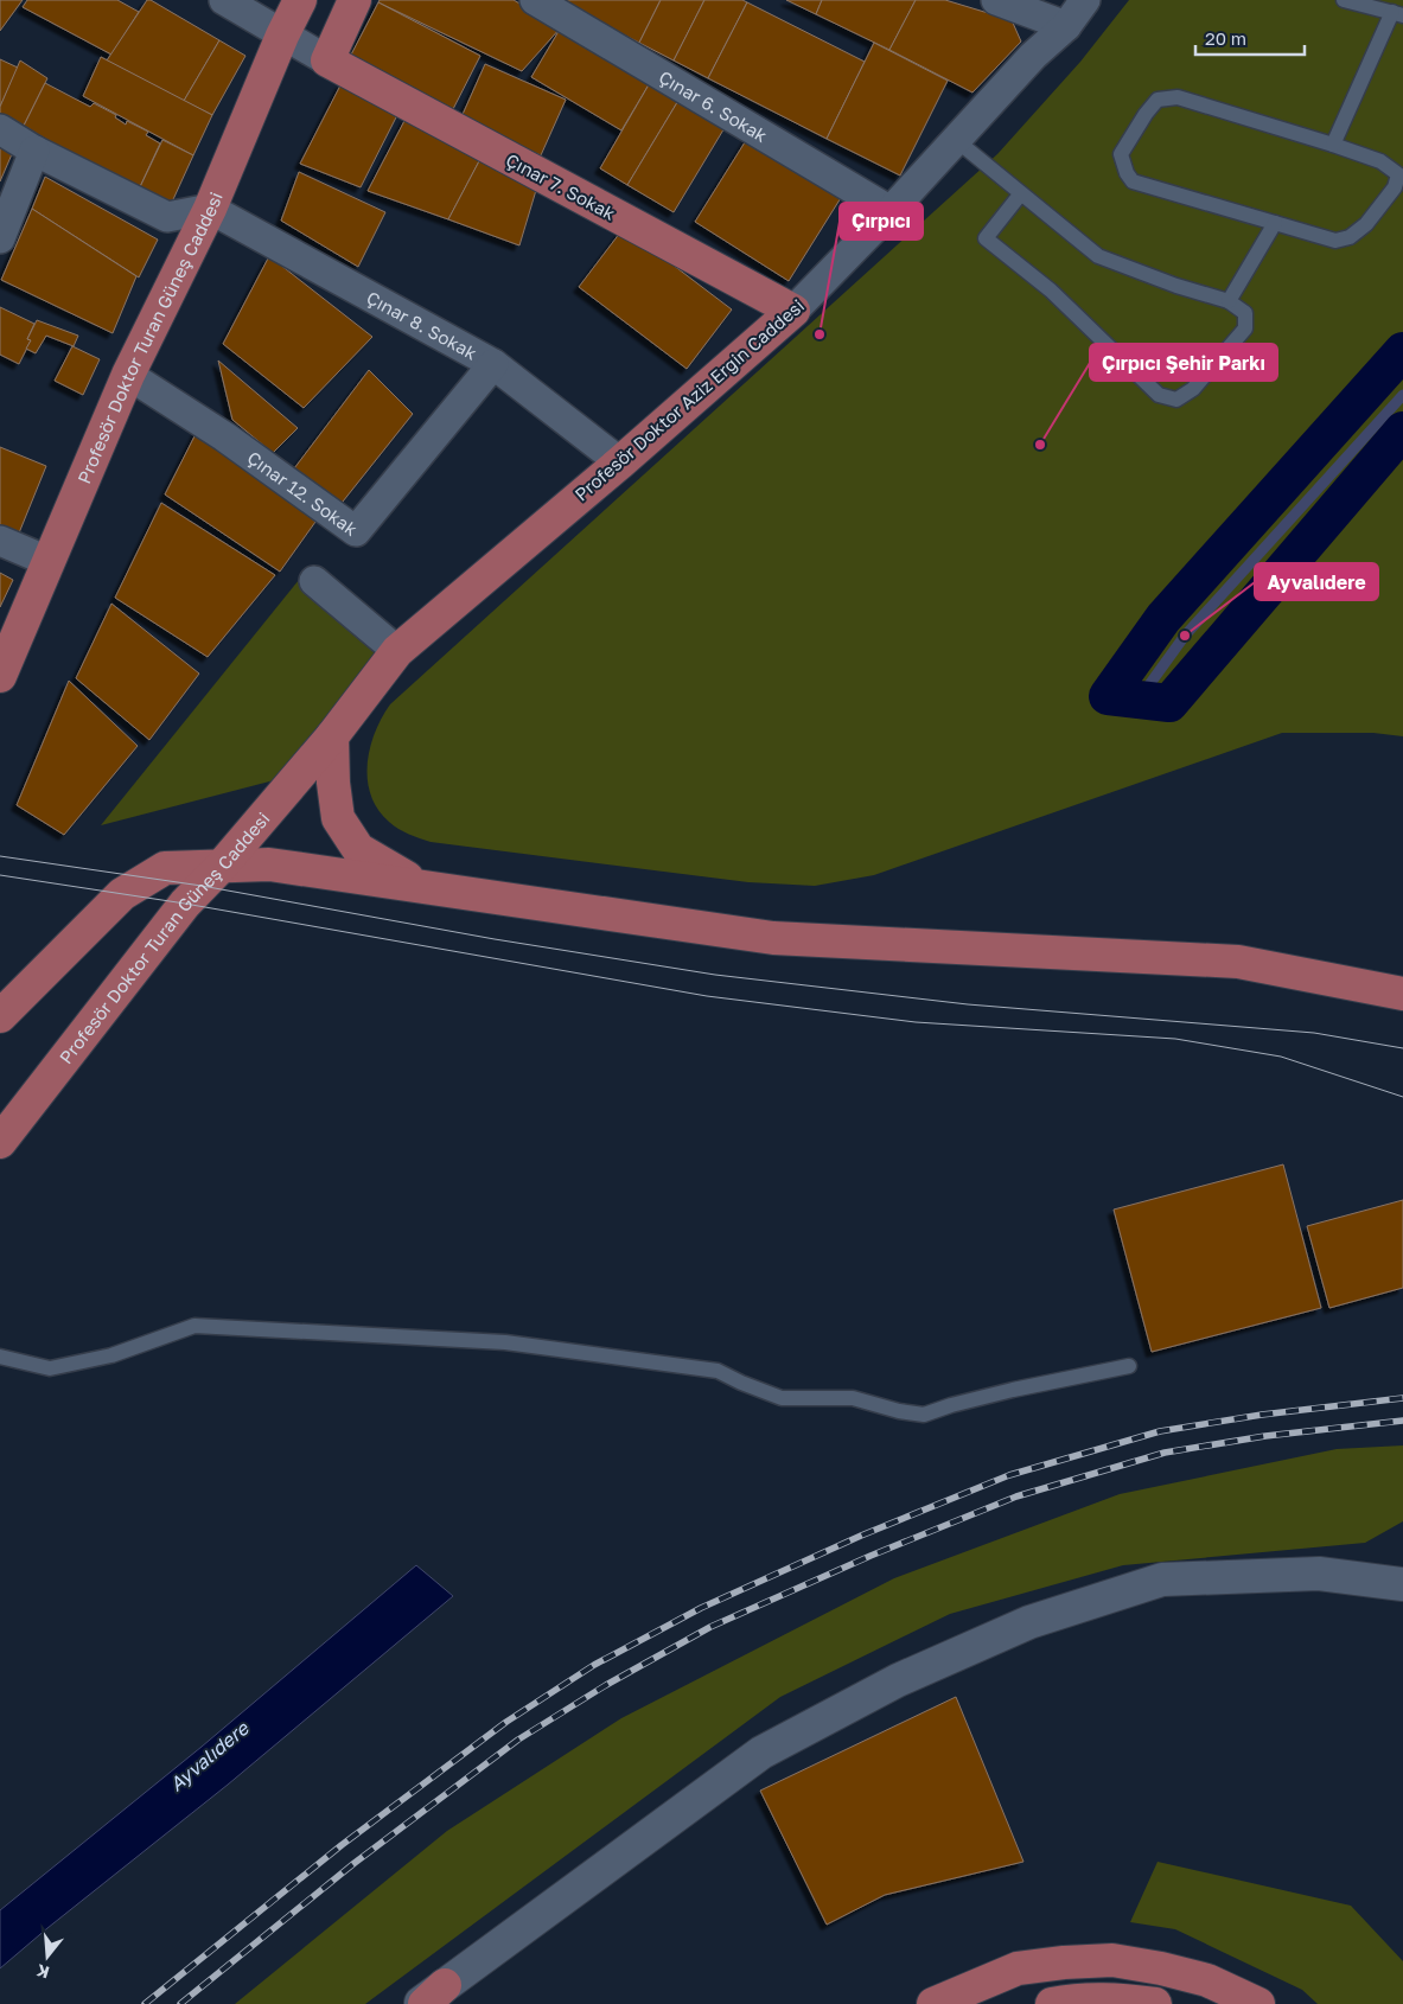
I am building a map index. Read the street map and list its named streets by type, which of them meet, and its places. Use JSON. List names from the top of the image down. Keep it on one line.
{"streets":{"main road":["Çınar 7. Sokak","Profesör Doktor Turan Güneş Caddesi","Profesör Doktor Aziz Ergin Caddesi"],"street":["Çınar 6. Sokak","Çınar 8. Sokak","Çınar 12. Sokak"]},"crossings":[["Çınar 6. Sokak","Profesör Doktor Aziz Ergin Caddesi"],["Çınar 7. Sokak","Profesör Doktor Aziz Ergin Caddesi"],["Çınar 8. Sokak","Profesör Doktor Turan Güneş Caddesi"],["Çınar 8. Sokak","Profesör Doktor Aziz Ergin Caddesi"],["Çınar 8. Sokak","Çınar 12. Sokak"],["Profesör Doktor Turan Güneş Caddesi","Profesör Doktor Aziz Ergin Caddesi"],["Profesör Doktor Turan Güneş Caddesi","Çınar 12. Sokak"]],"water":["Ayvalıdere"],"places":["Çırpıcı","Çırpıcı Şehir Parkı","Ayvalıdere"],"scale_bar":"20 m","north":"bottom"}
